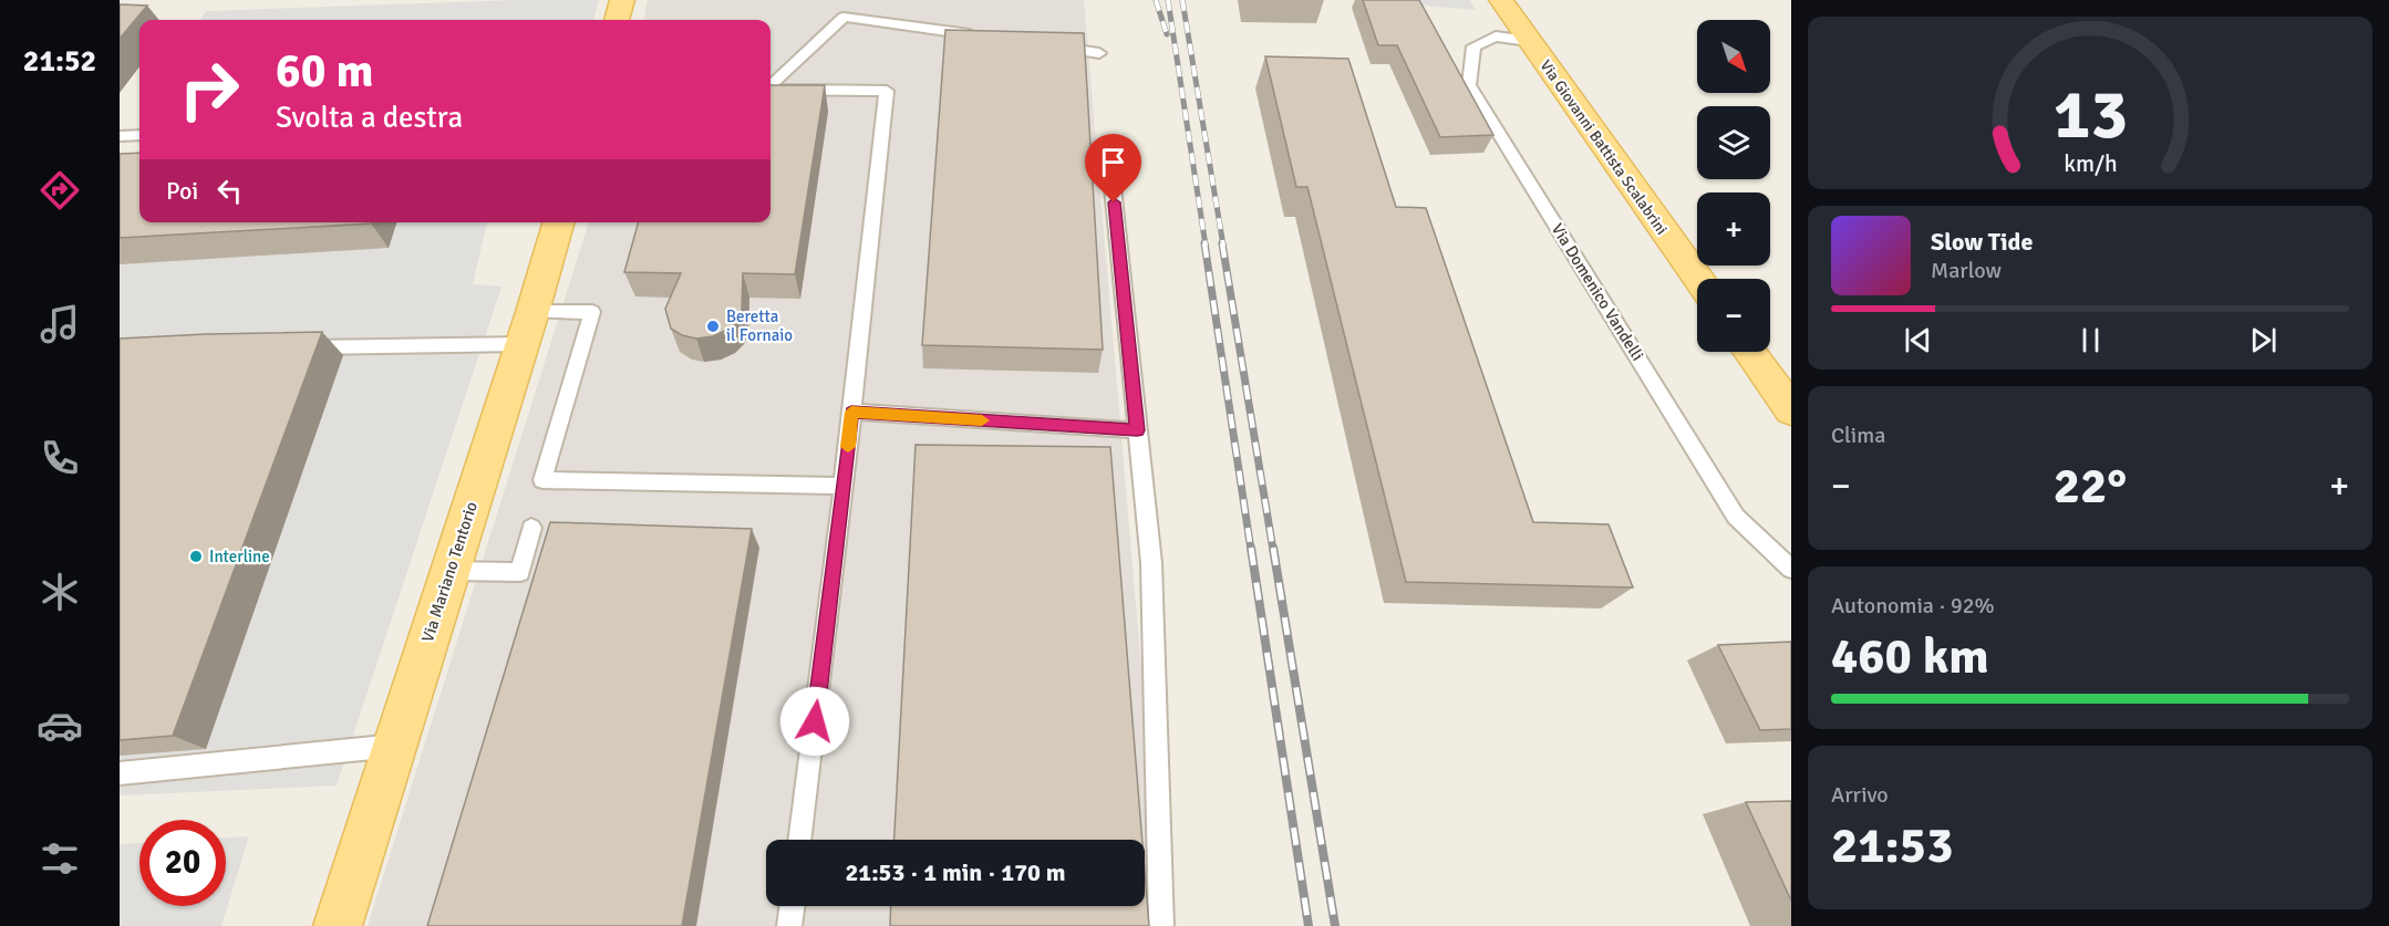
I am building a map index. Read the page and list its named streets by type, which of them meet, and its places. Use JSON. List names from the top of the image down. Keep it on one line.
{"streets":{"main road":["Via Giovanni Battista Scalabrini","Via Mariano Tentorio"],"lane":["Via Domenico Vandelli"]},"crossings":[["Via Giovanni Battista Scalabrini","Via Domenico Vandelli"]],"places":["Beretta il Fornaio","Interline"],"north":"bottom right","page":{"tabs":"21:52","map_buttons":["+","−"],"turn":["60 m","Svolta a destra"],"then":"Poi","song":["Slow Tide","Marlow"],"tile":["Clima",["Autonomia · 92%","460 km"],["Arrivo","21:53"]],"heat":["−","22°","+"],"limit":"20","trip":"21:53 · 1 min · 170 m","gauge":["13","km/h"]}}
